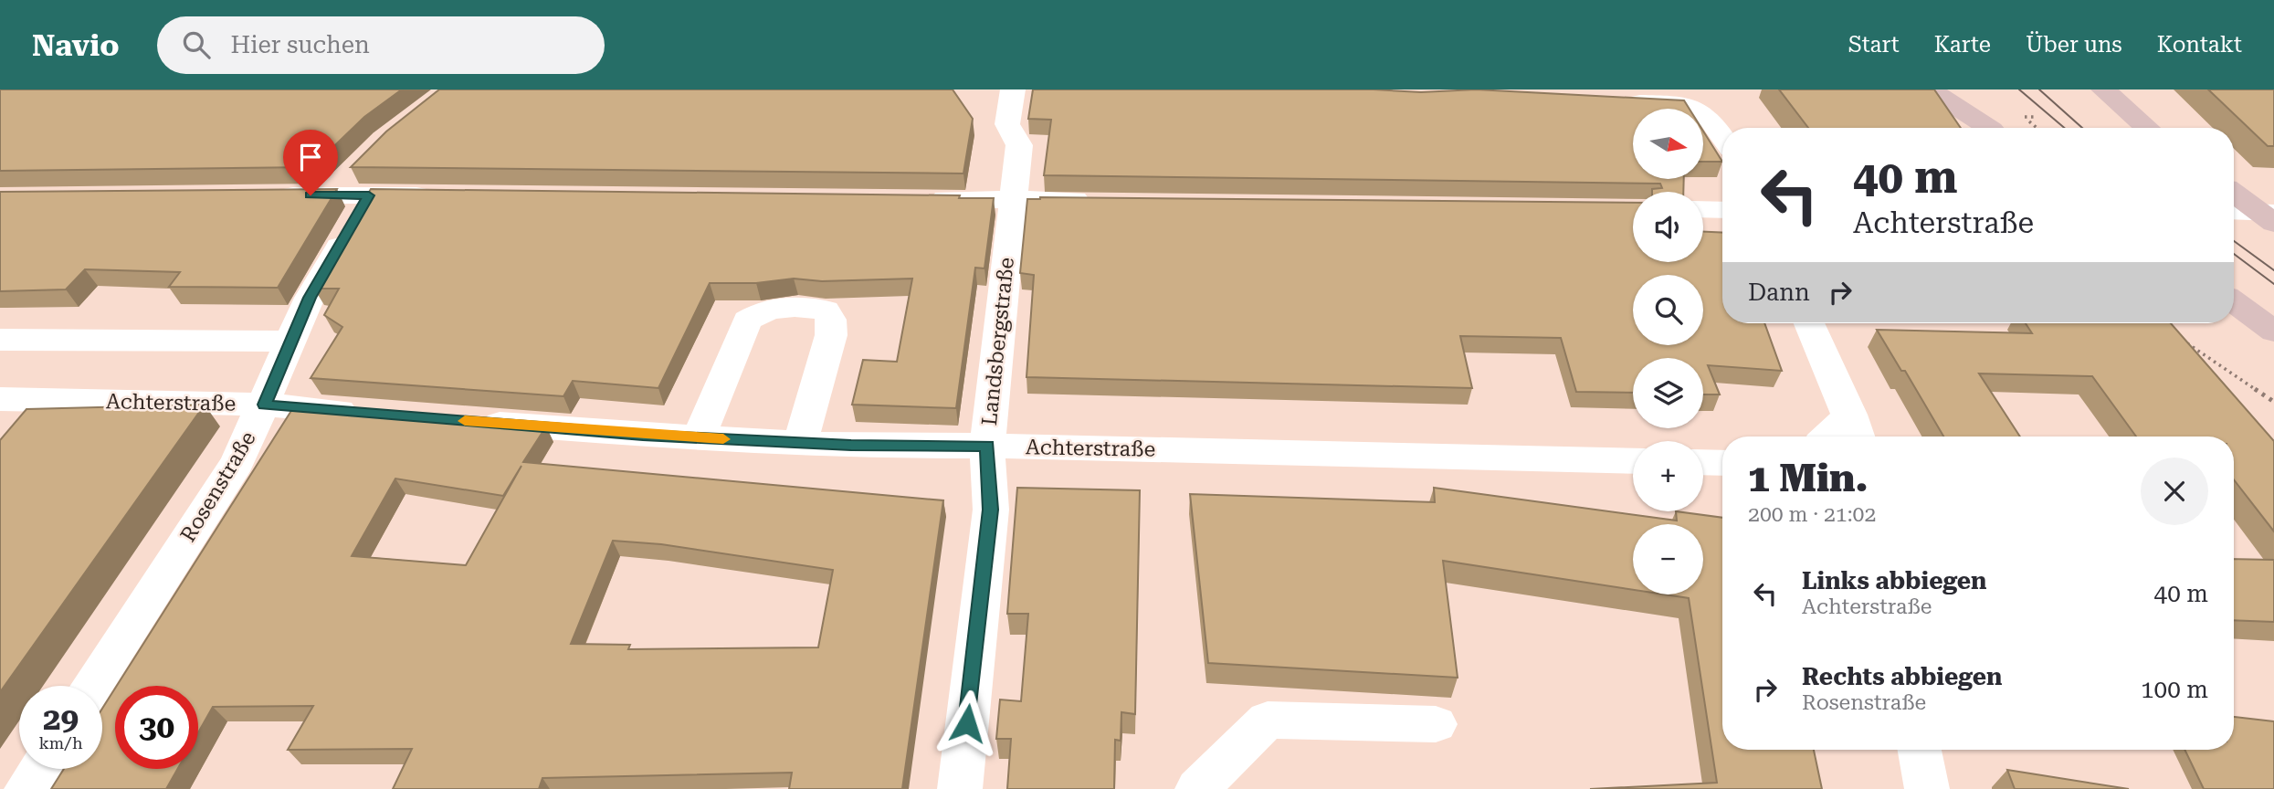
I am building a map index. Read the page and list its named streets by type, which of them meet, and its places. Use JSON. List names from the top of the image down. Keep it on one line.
{"streets":{"street":["Landsbergstraße","Achterstraße","Rosenstraße"]},"crossings":[["Landsbergstraße","Achterstraße"],["Achterstraße","Rosenstraße"]],"north":"right","page":{"header":"Navio","search":"Hier suchen","nav":["Start","Karte","Über uns","Kontakt"],"map_buttons":["+","−"],"turn":["40 m","Achterstraße"],"then":"Dann","heading":["1 Min.","200 m · 21:02"],"list":[{"name":"Links abbiegen","note":"Achterstraße","value":"40 m"},{"name":"Rechts abbiegen","note":"Rosenstraße","value":"100 m"}],"speed":"29 km/h","limit":"30"}}
